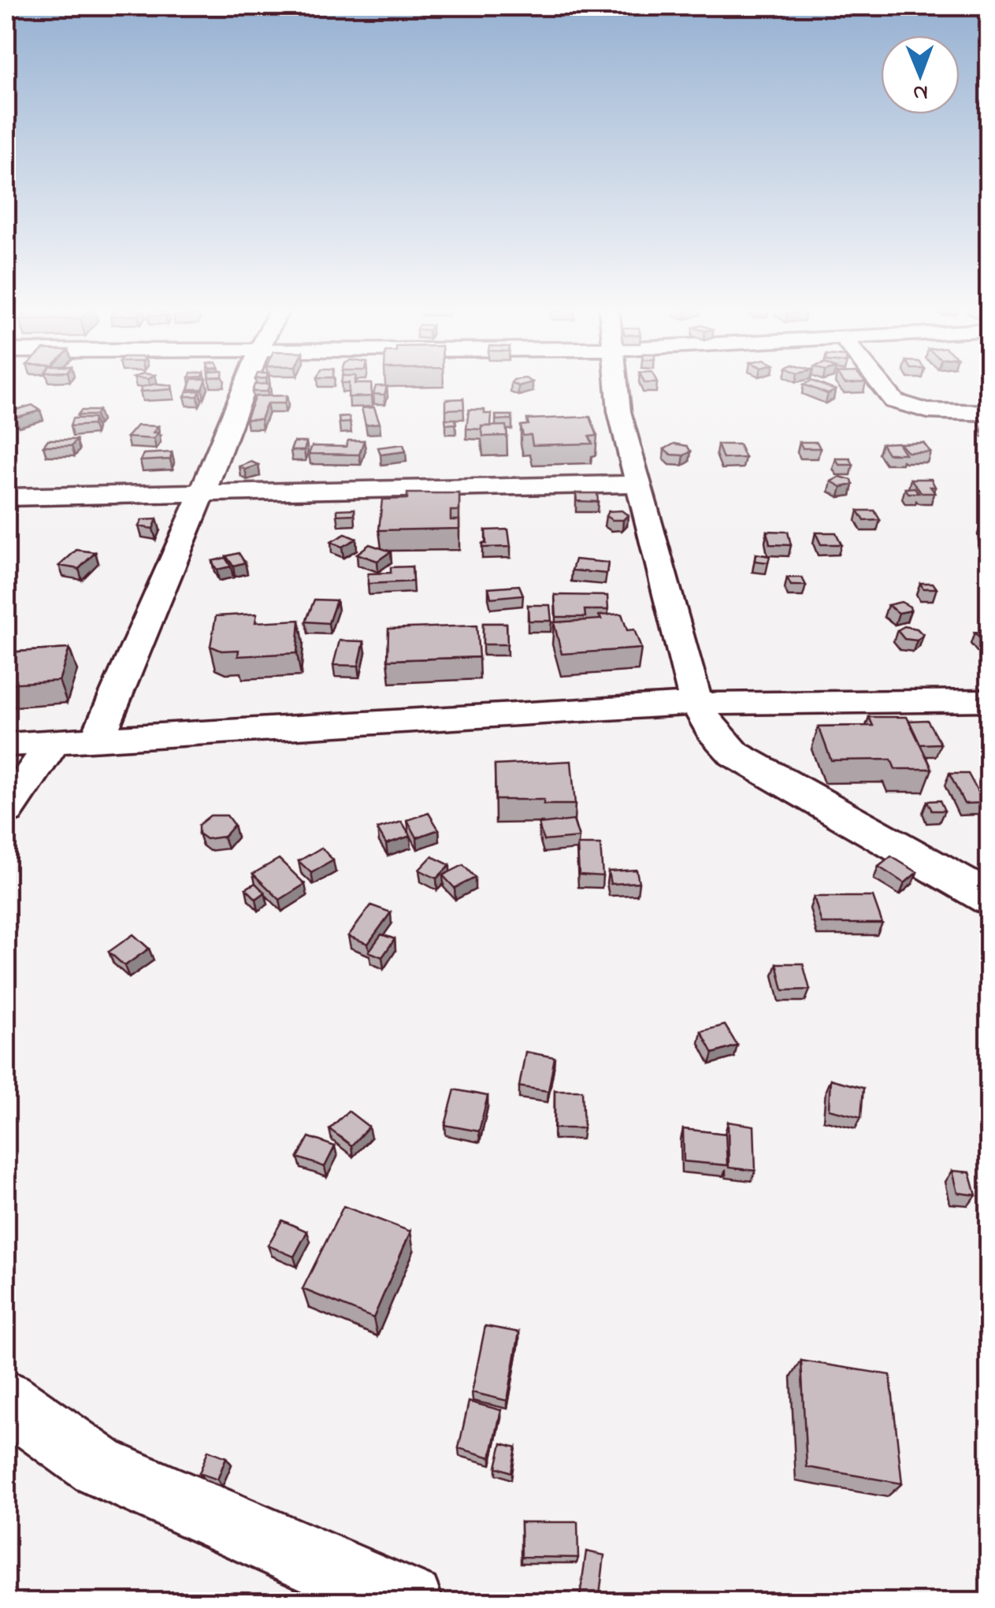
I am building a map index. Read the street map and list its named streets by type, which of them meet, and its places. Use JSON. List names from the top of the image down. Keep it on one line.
{"north":"bottom"}
